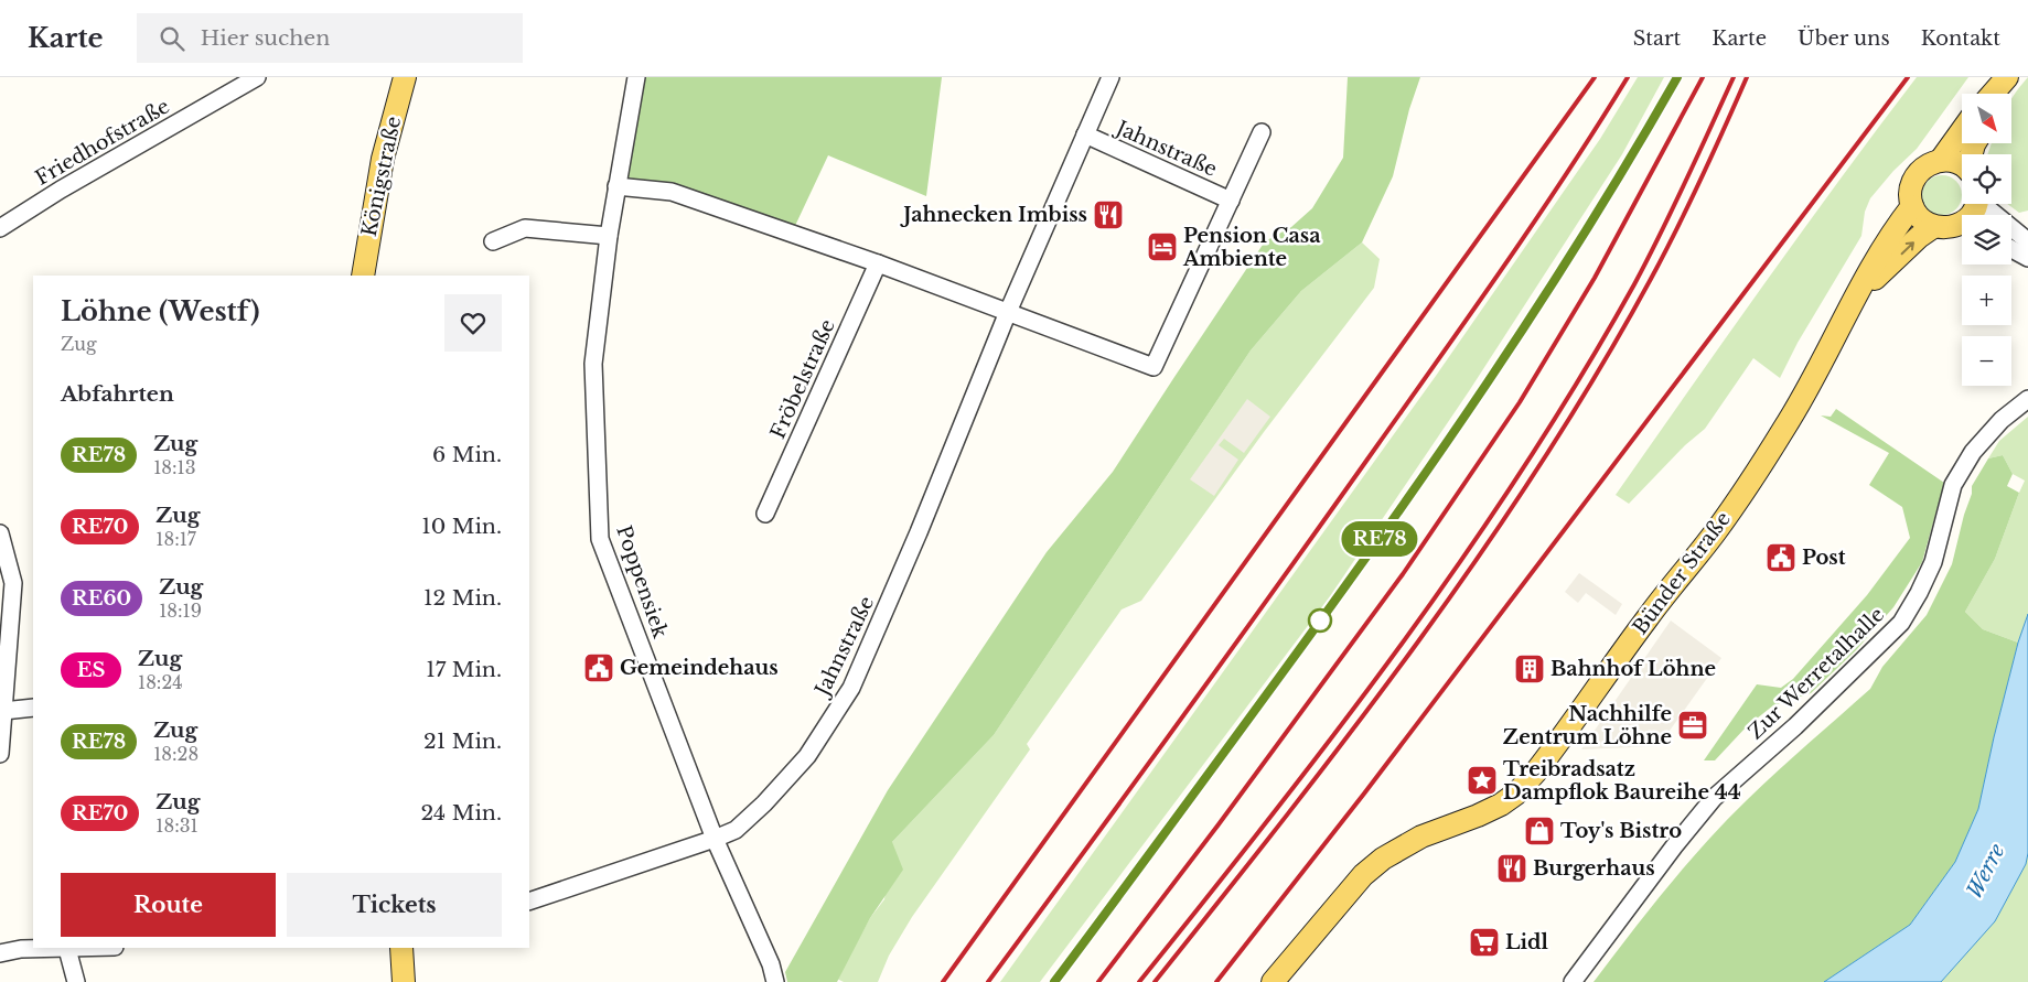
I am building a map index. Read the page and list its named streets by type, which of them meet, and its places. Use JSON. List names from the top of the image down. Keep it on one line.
{"streets":{"main road":["Königstraße","Bünder Straße"],"street":["Friedhofstraße","Jahnstraße","Fröbelstraße","Poppensiek","Zur Werretalhalle"]},"crossings":[["Jahnstraße","Poppensiek"]],"water":["Werre"],"places":{"restaurant":["Jahnecken Imbiss","Burgerhaus"],"hotel":["Pension Casa Ambiente"],"public building":["Post","Gemeindehaus"],"building":["Bahnhof Löhne"],"office":["Nachhilfe Zentrum Löhne"],"place":["Treibradsatz Dampflok Baureihe 44"],"shop":["Toy's Bistro"],"supermarket":["Lidl"]},"north":"bottom right","page":{"header":"Karte","search":"Hier suchen","nav":["Start","Karte","Über uns","Kontakt"],"on_map":"RE78","map_buttons":["+","−"],"heading":[["Löhne (Westf)","Zug"],"Abfahrten"],"list":[{"mark":"RE78","name":"Zug","note":"18:13","value":"6 Min."},{"mark":"RE70","name":"Zug","note":"18:17","value":"10 Min."},{"mark":"RE60","name":"Zug","note":"18:19","value":"12 Min."},{"mark":"ES","name":"Zug","note":"18:24","value":"17 Min."},{"mark":"RE78","name":"Zug","note":"18:28","value":"21 Min."},{"mark":"RE70","name":"Zug","note":"18:31","value":"24 Min."}],"buttons":["Route","Tickets"]}}
